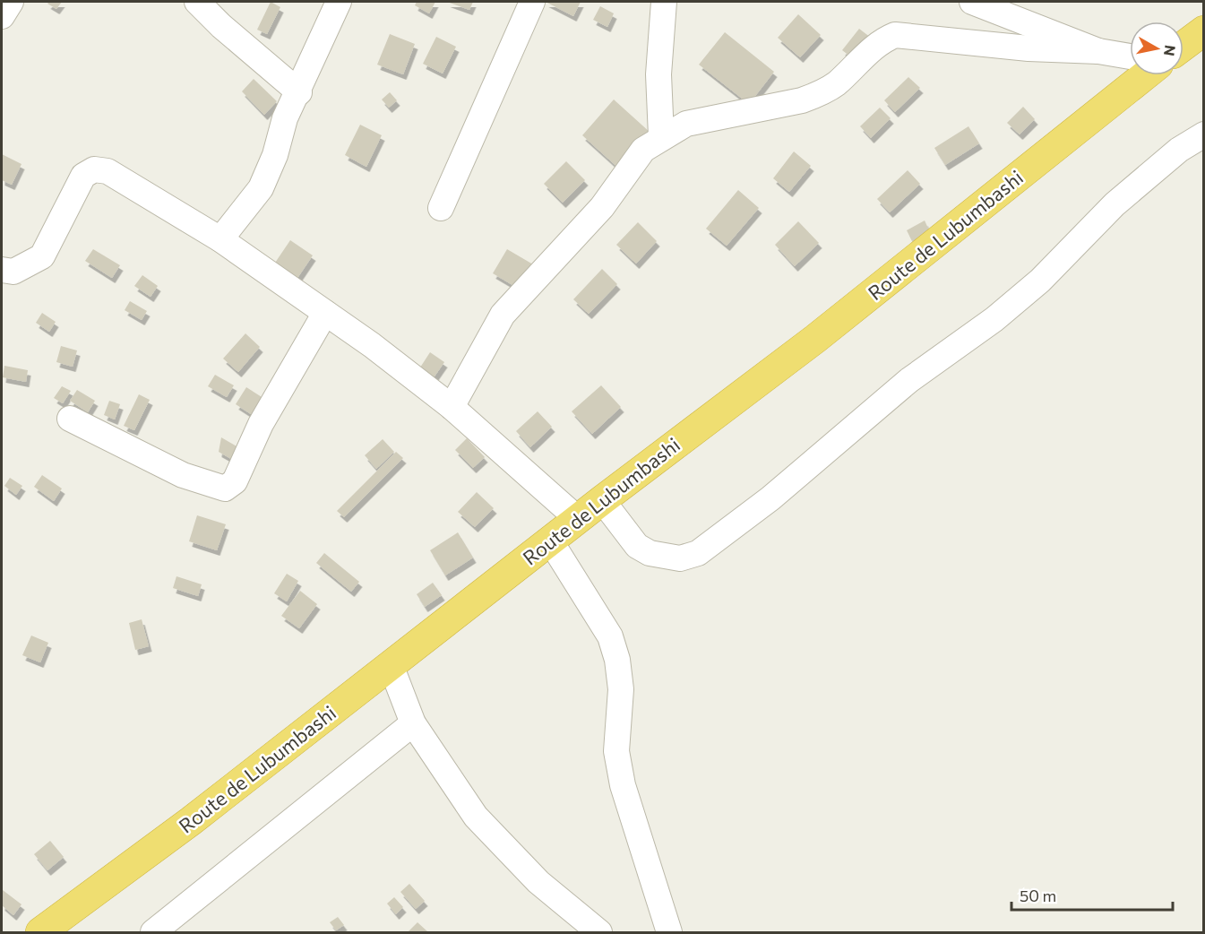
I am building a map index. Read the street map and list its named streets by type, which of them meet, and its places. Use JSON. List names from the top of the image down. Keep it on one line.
{"streets":{"highway":["Route de Lubumbashi"]},"scale_bar":"50 m","north":"right"}
